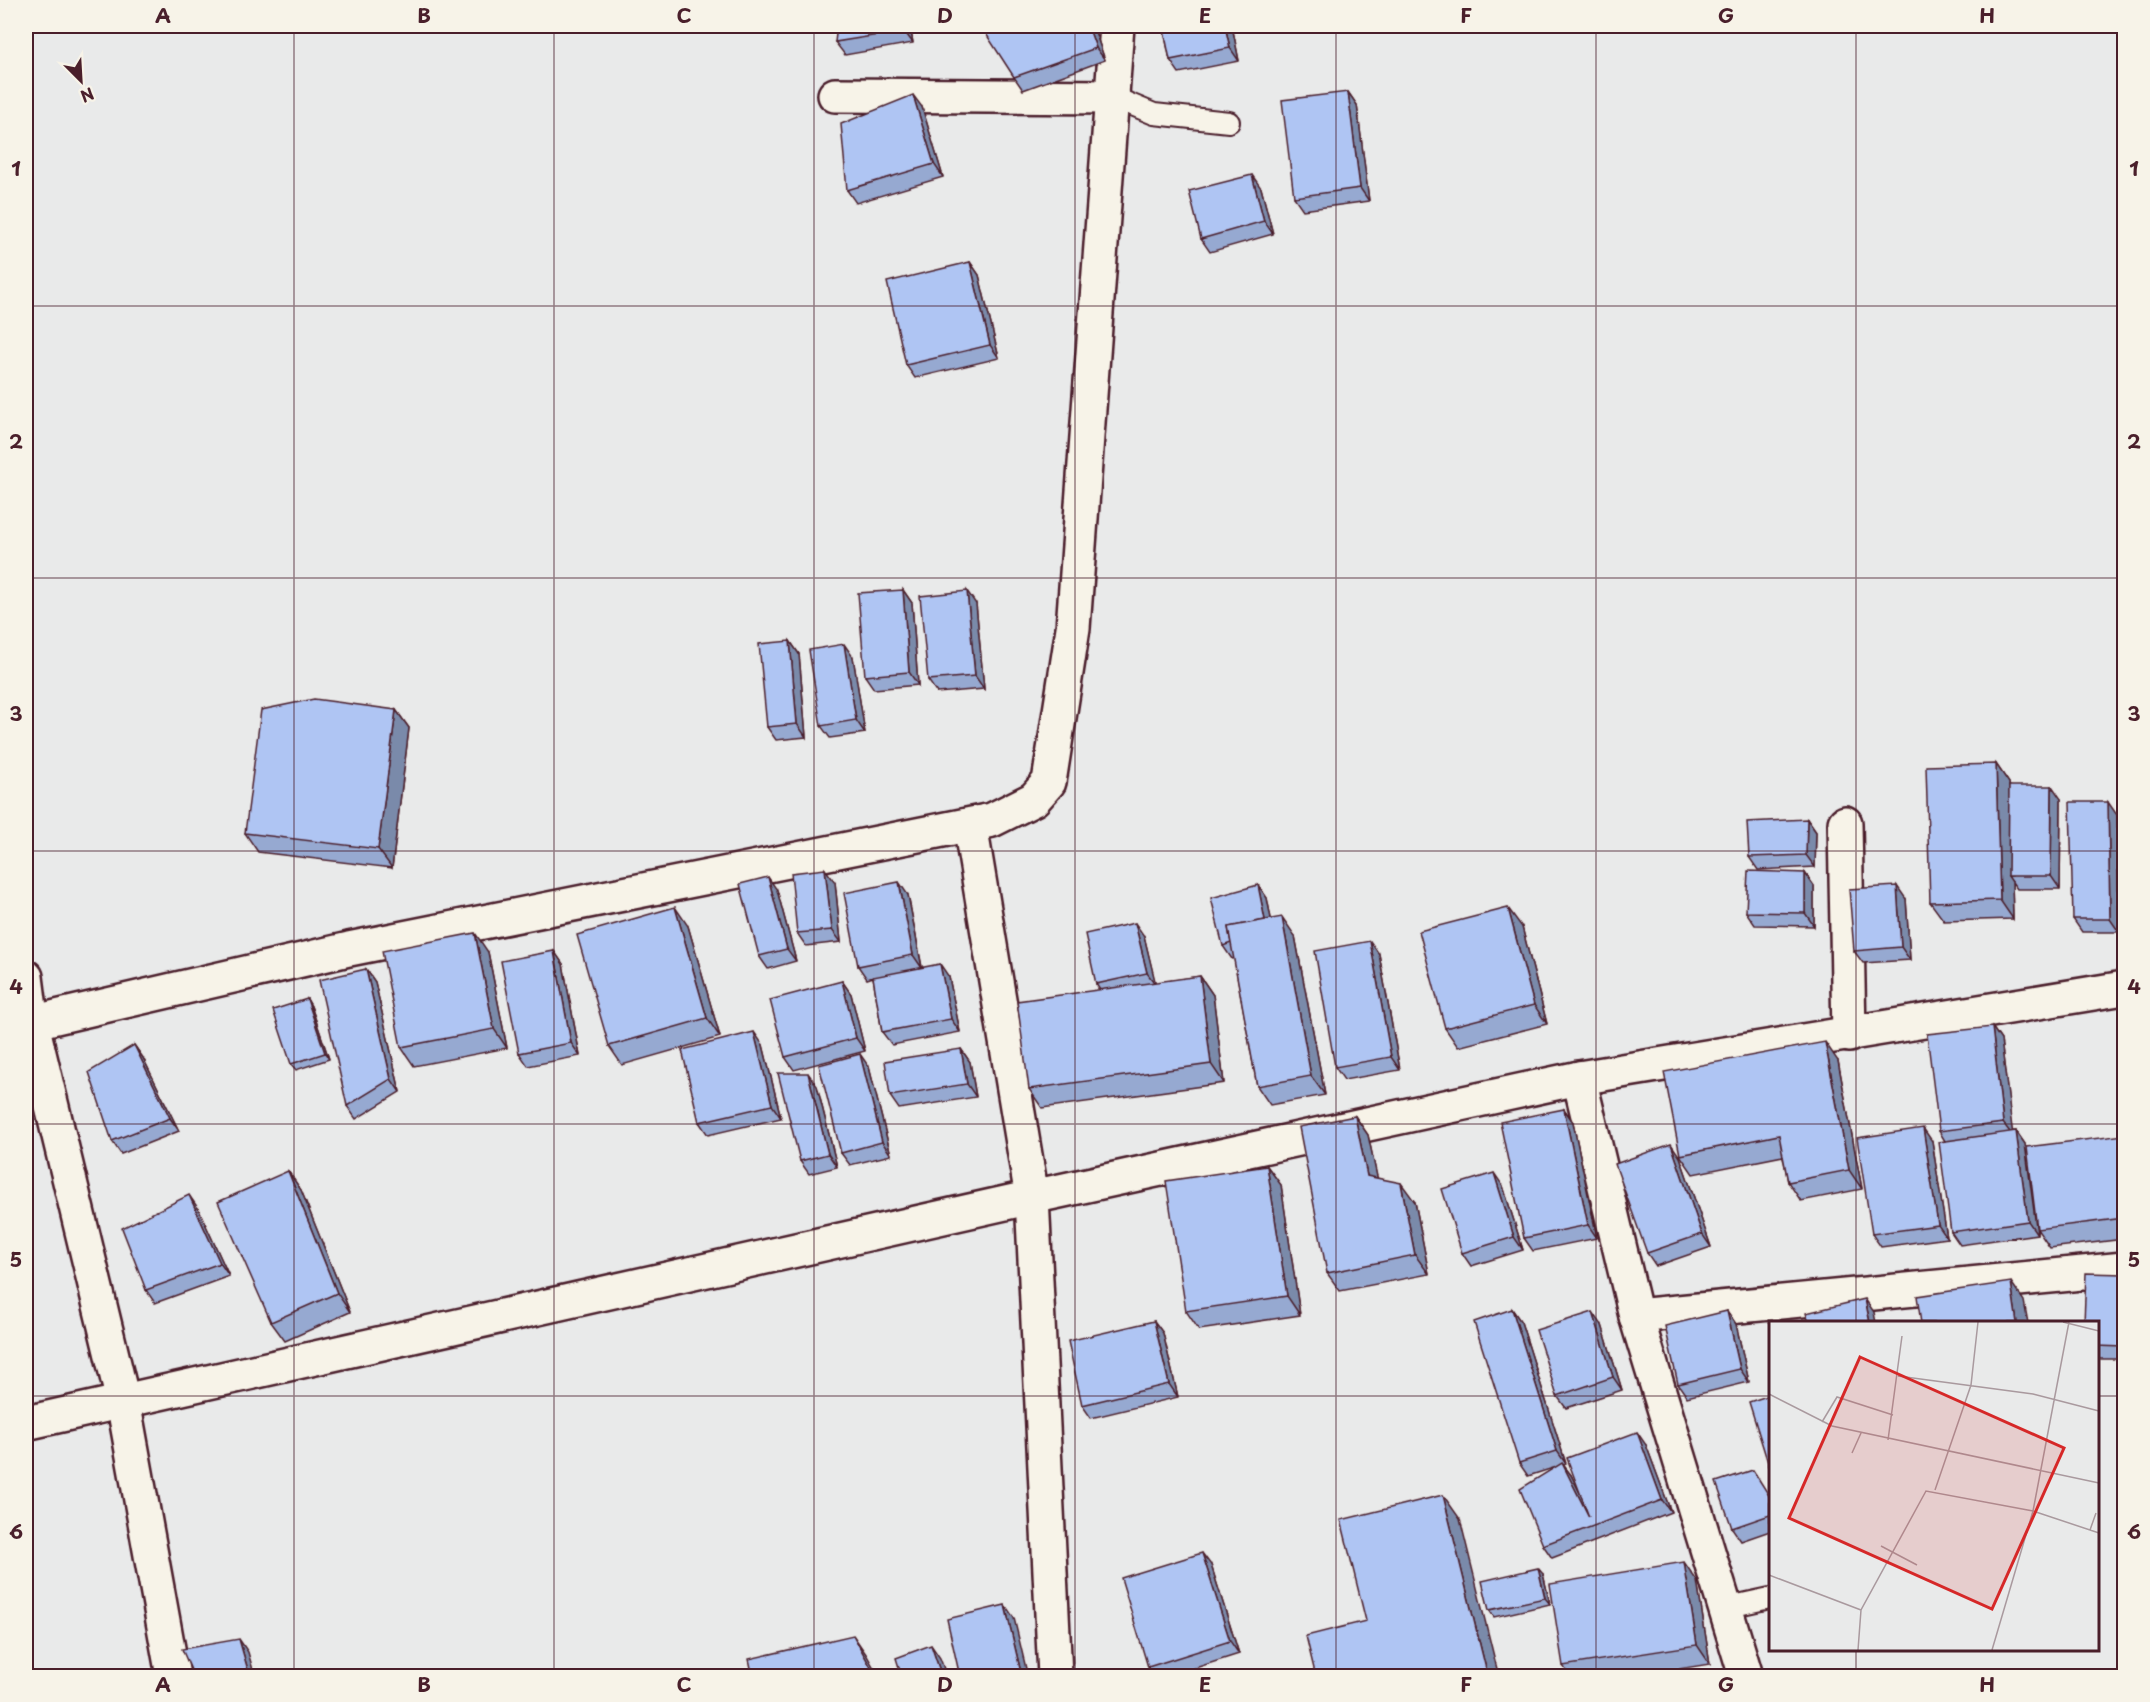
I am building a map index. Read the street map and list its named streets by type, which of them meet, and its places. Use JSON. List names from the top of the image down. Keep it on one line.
{"north":"bottom right","grid":{"columns":["A","B","C","D","E","F","G","H"],"rows":["1","2","3","4","5","6"]}}
